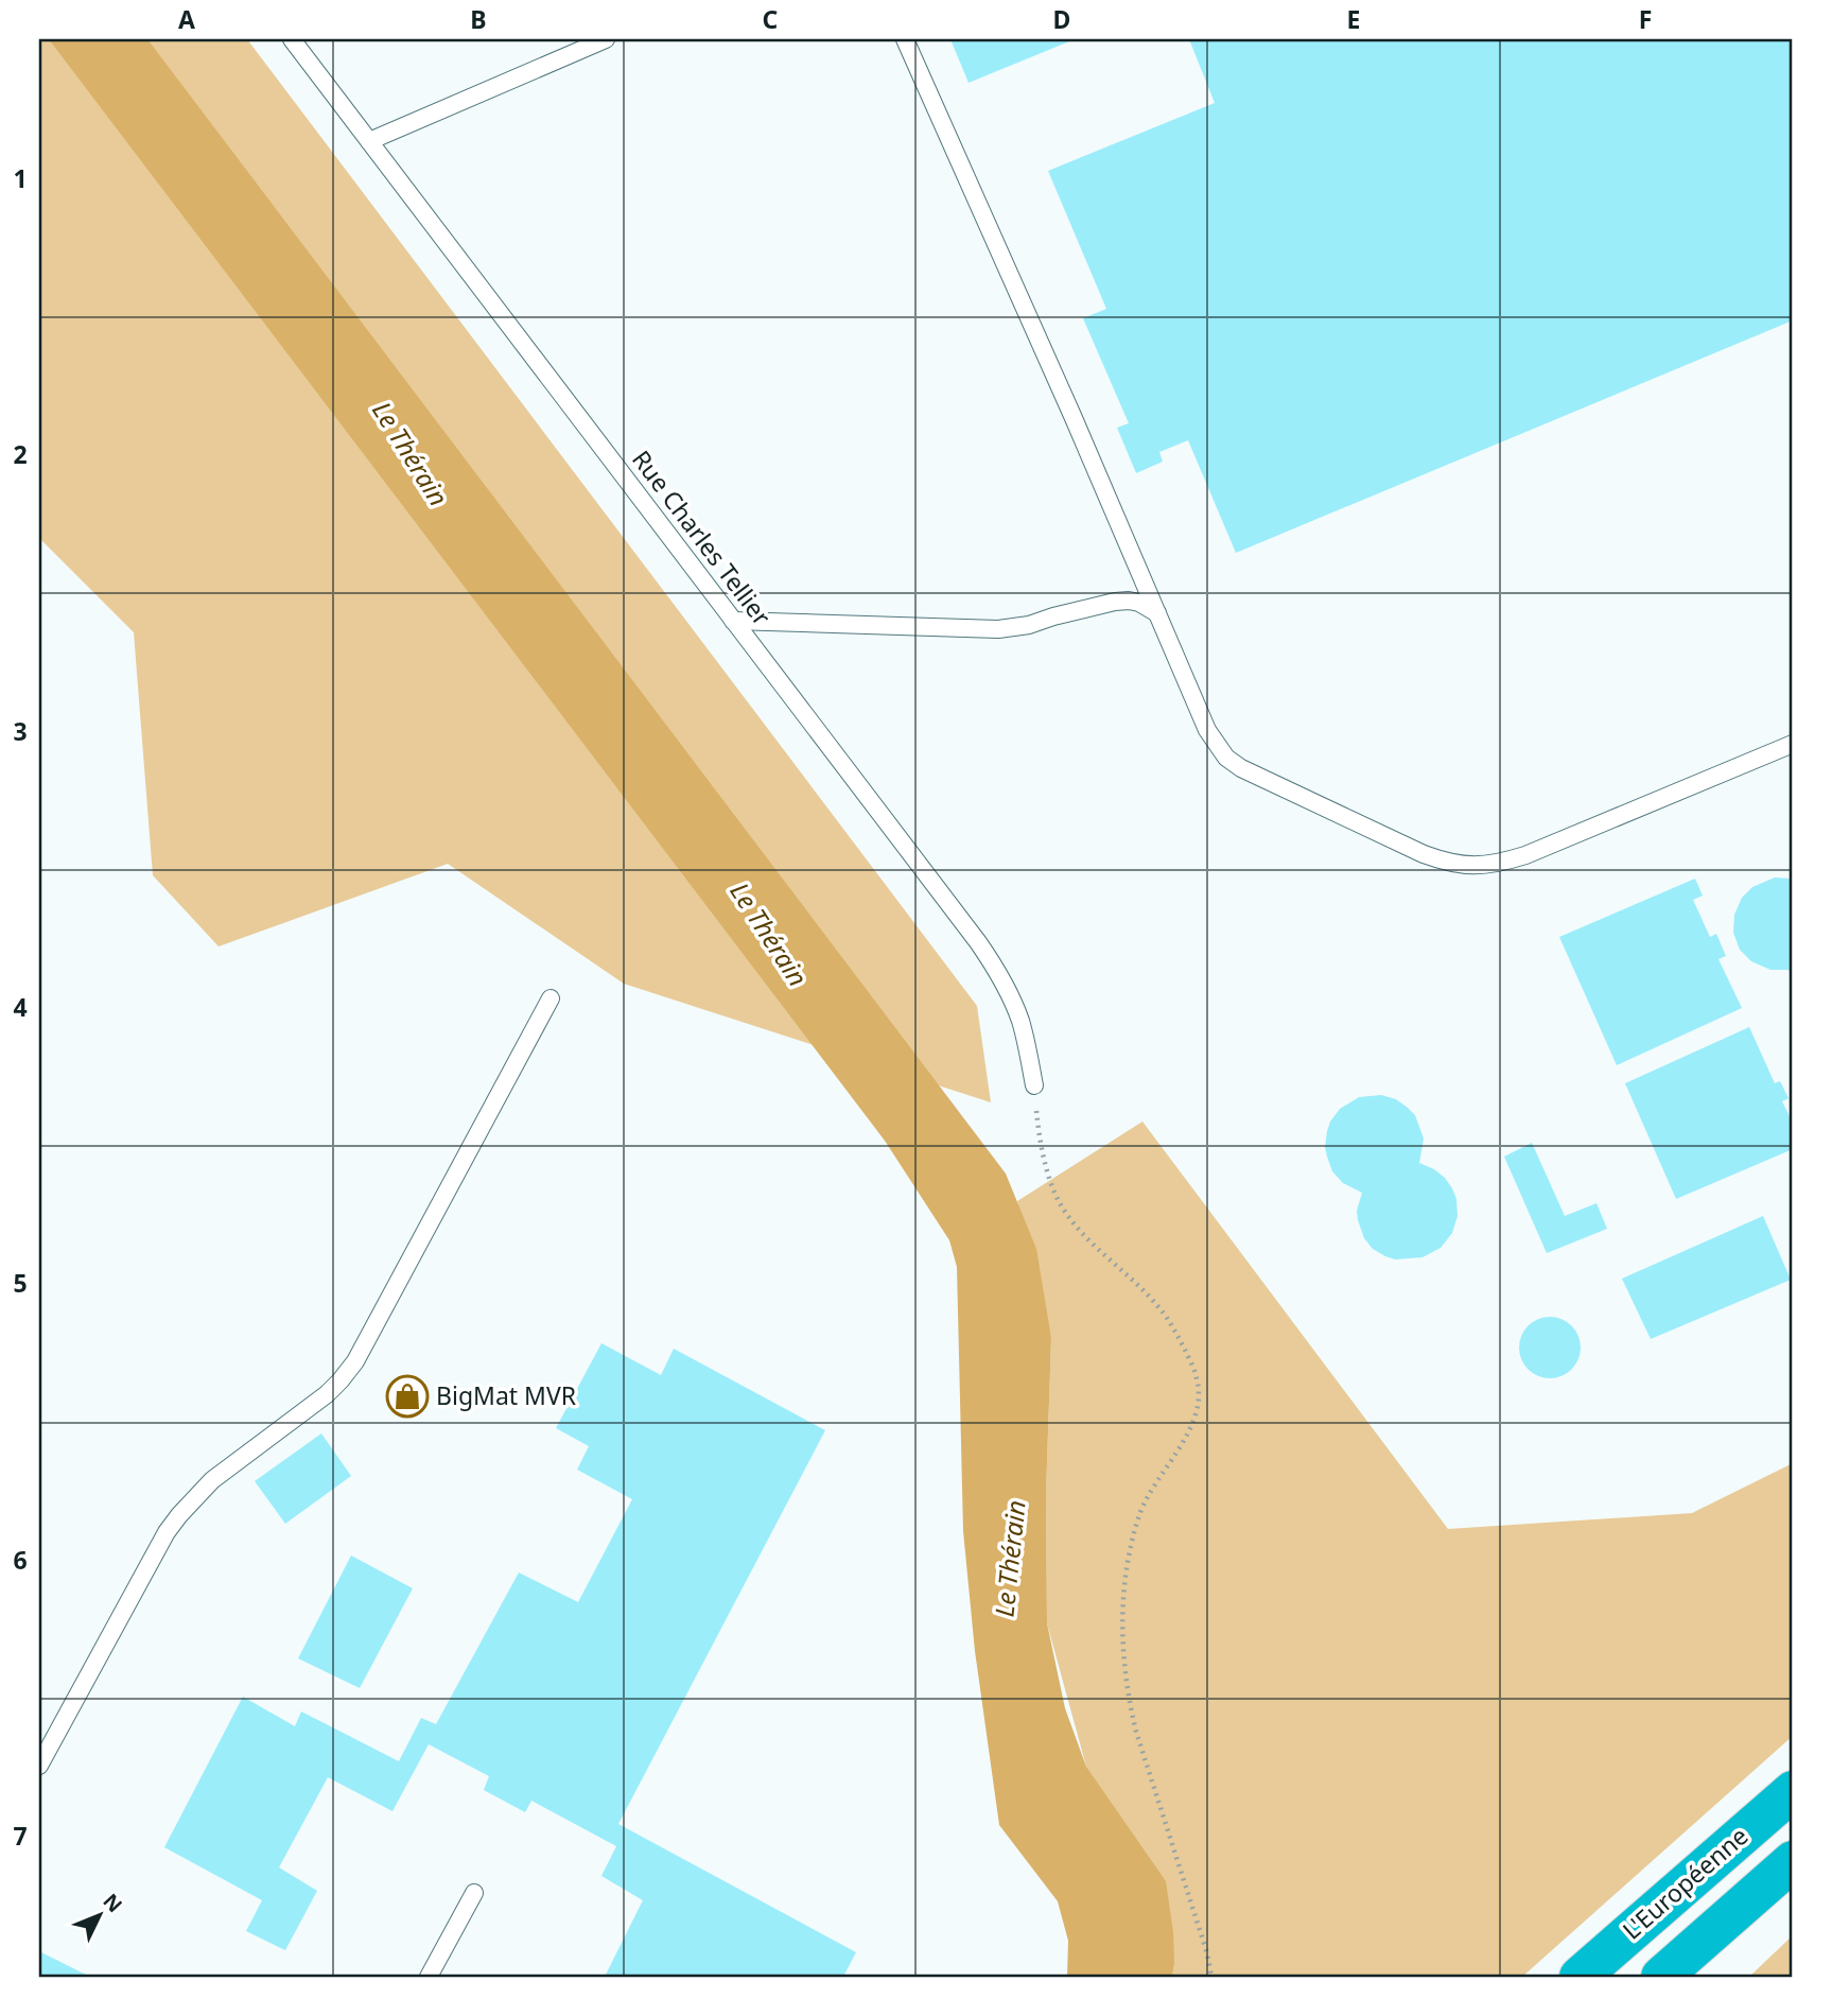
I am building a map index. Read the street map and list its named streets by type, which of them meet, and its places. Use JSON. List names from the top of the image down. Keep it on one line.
{"streets":{"highway":["L'Européenne"],"lane":["Rue Charles Tellier"]},"water":["Le Thérain"],"places":{"shop":["BigMat MVR"]},"north":"top right","grid":{"columns":["A","B","C","D","E","F"],"rows":["1","2","3","4","5","6","7"]}}
